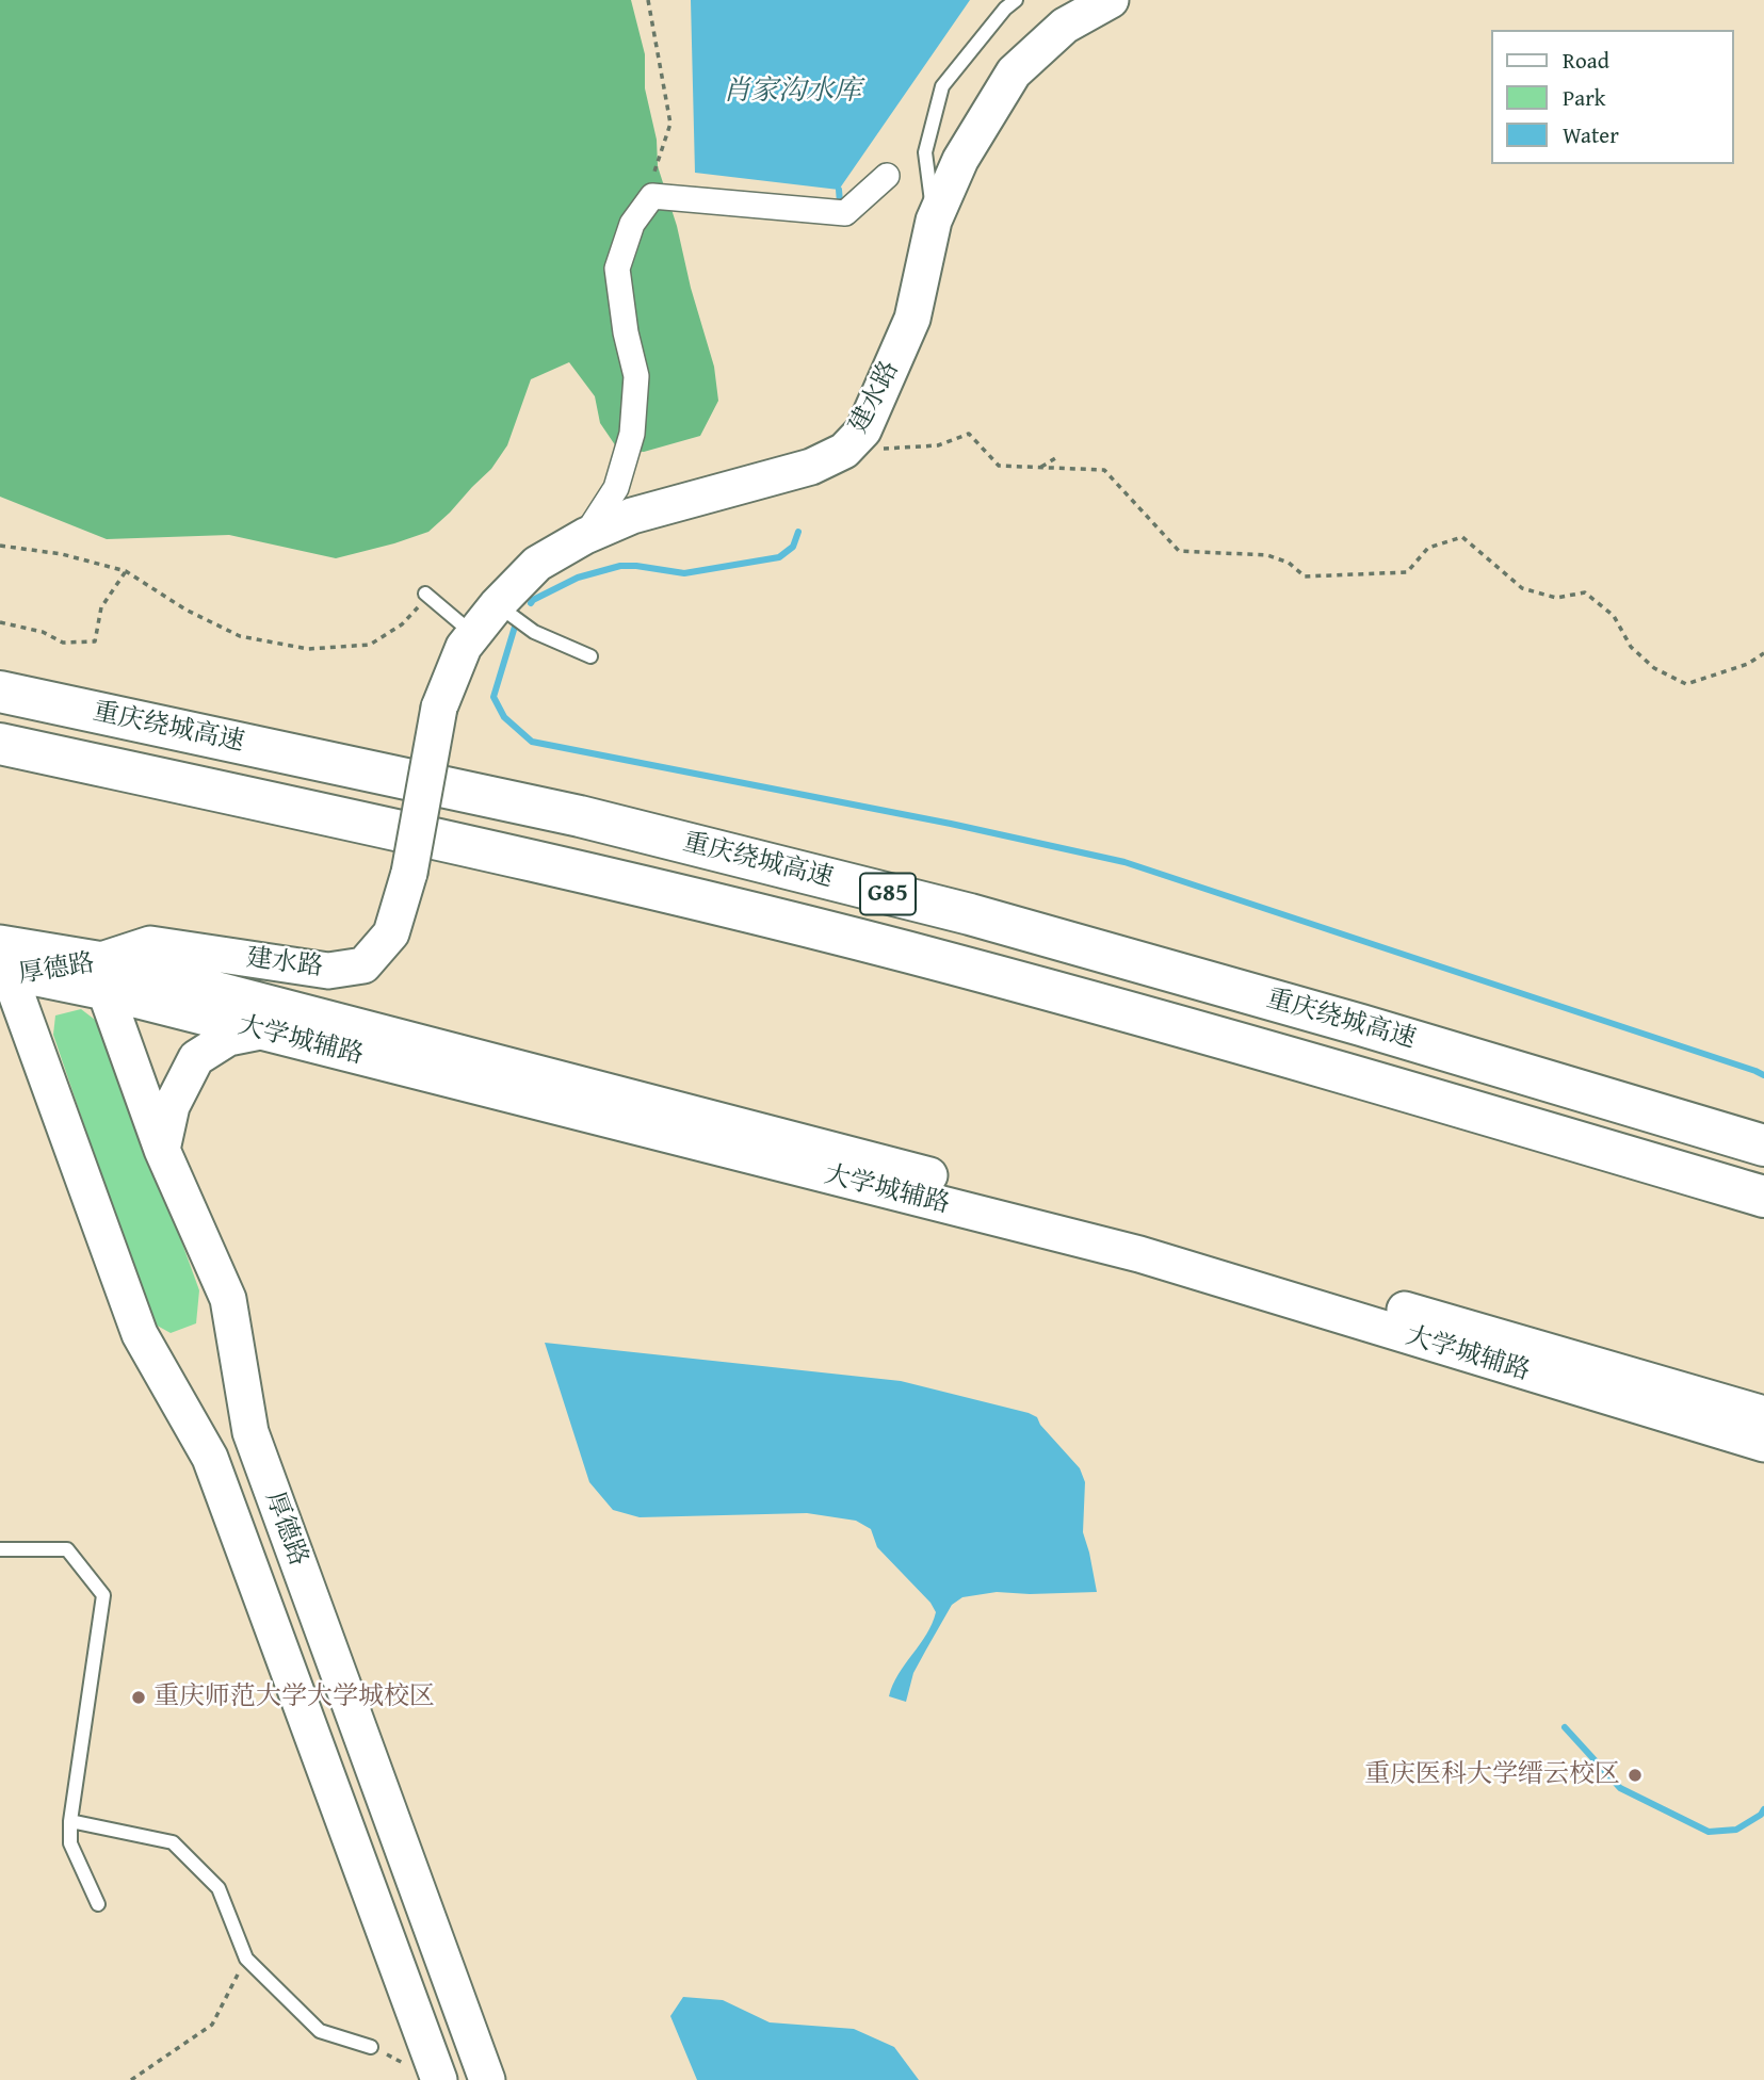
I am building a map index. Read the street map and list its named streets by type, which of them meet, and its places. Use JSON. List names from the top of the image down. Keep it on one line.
{"streets":{"highway":["重庆绕城高速","G85"],"street":["建水路","厚德路","大学城辅路"]},"crossings":[["建水路","厚德路"],["建水路","大学城辅路"],["厚德路","大学城辅路"]],"water":["肖家沟水库"],"places":["重庆师范大学大学城校区","重庆医科大学缙云校区"],"legend":["Road","Park","Water"]}
